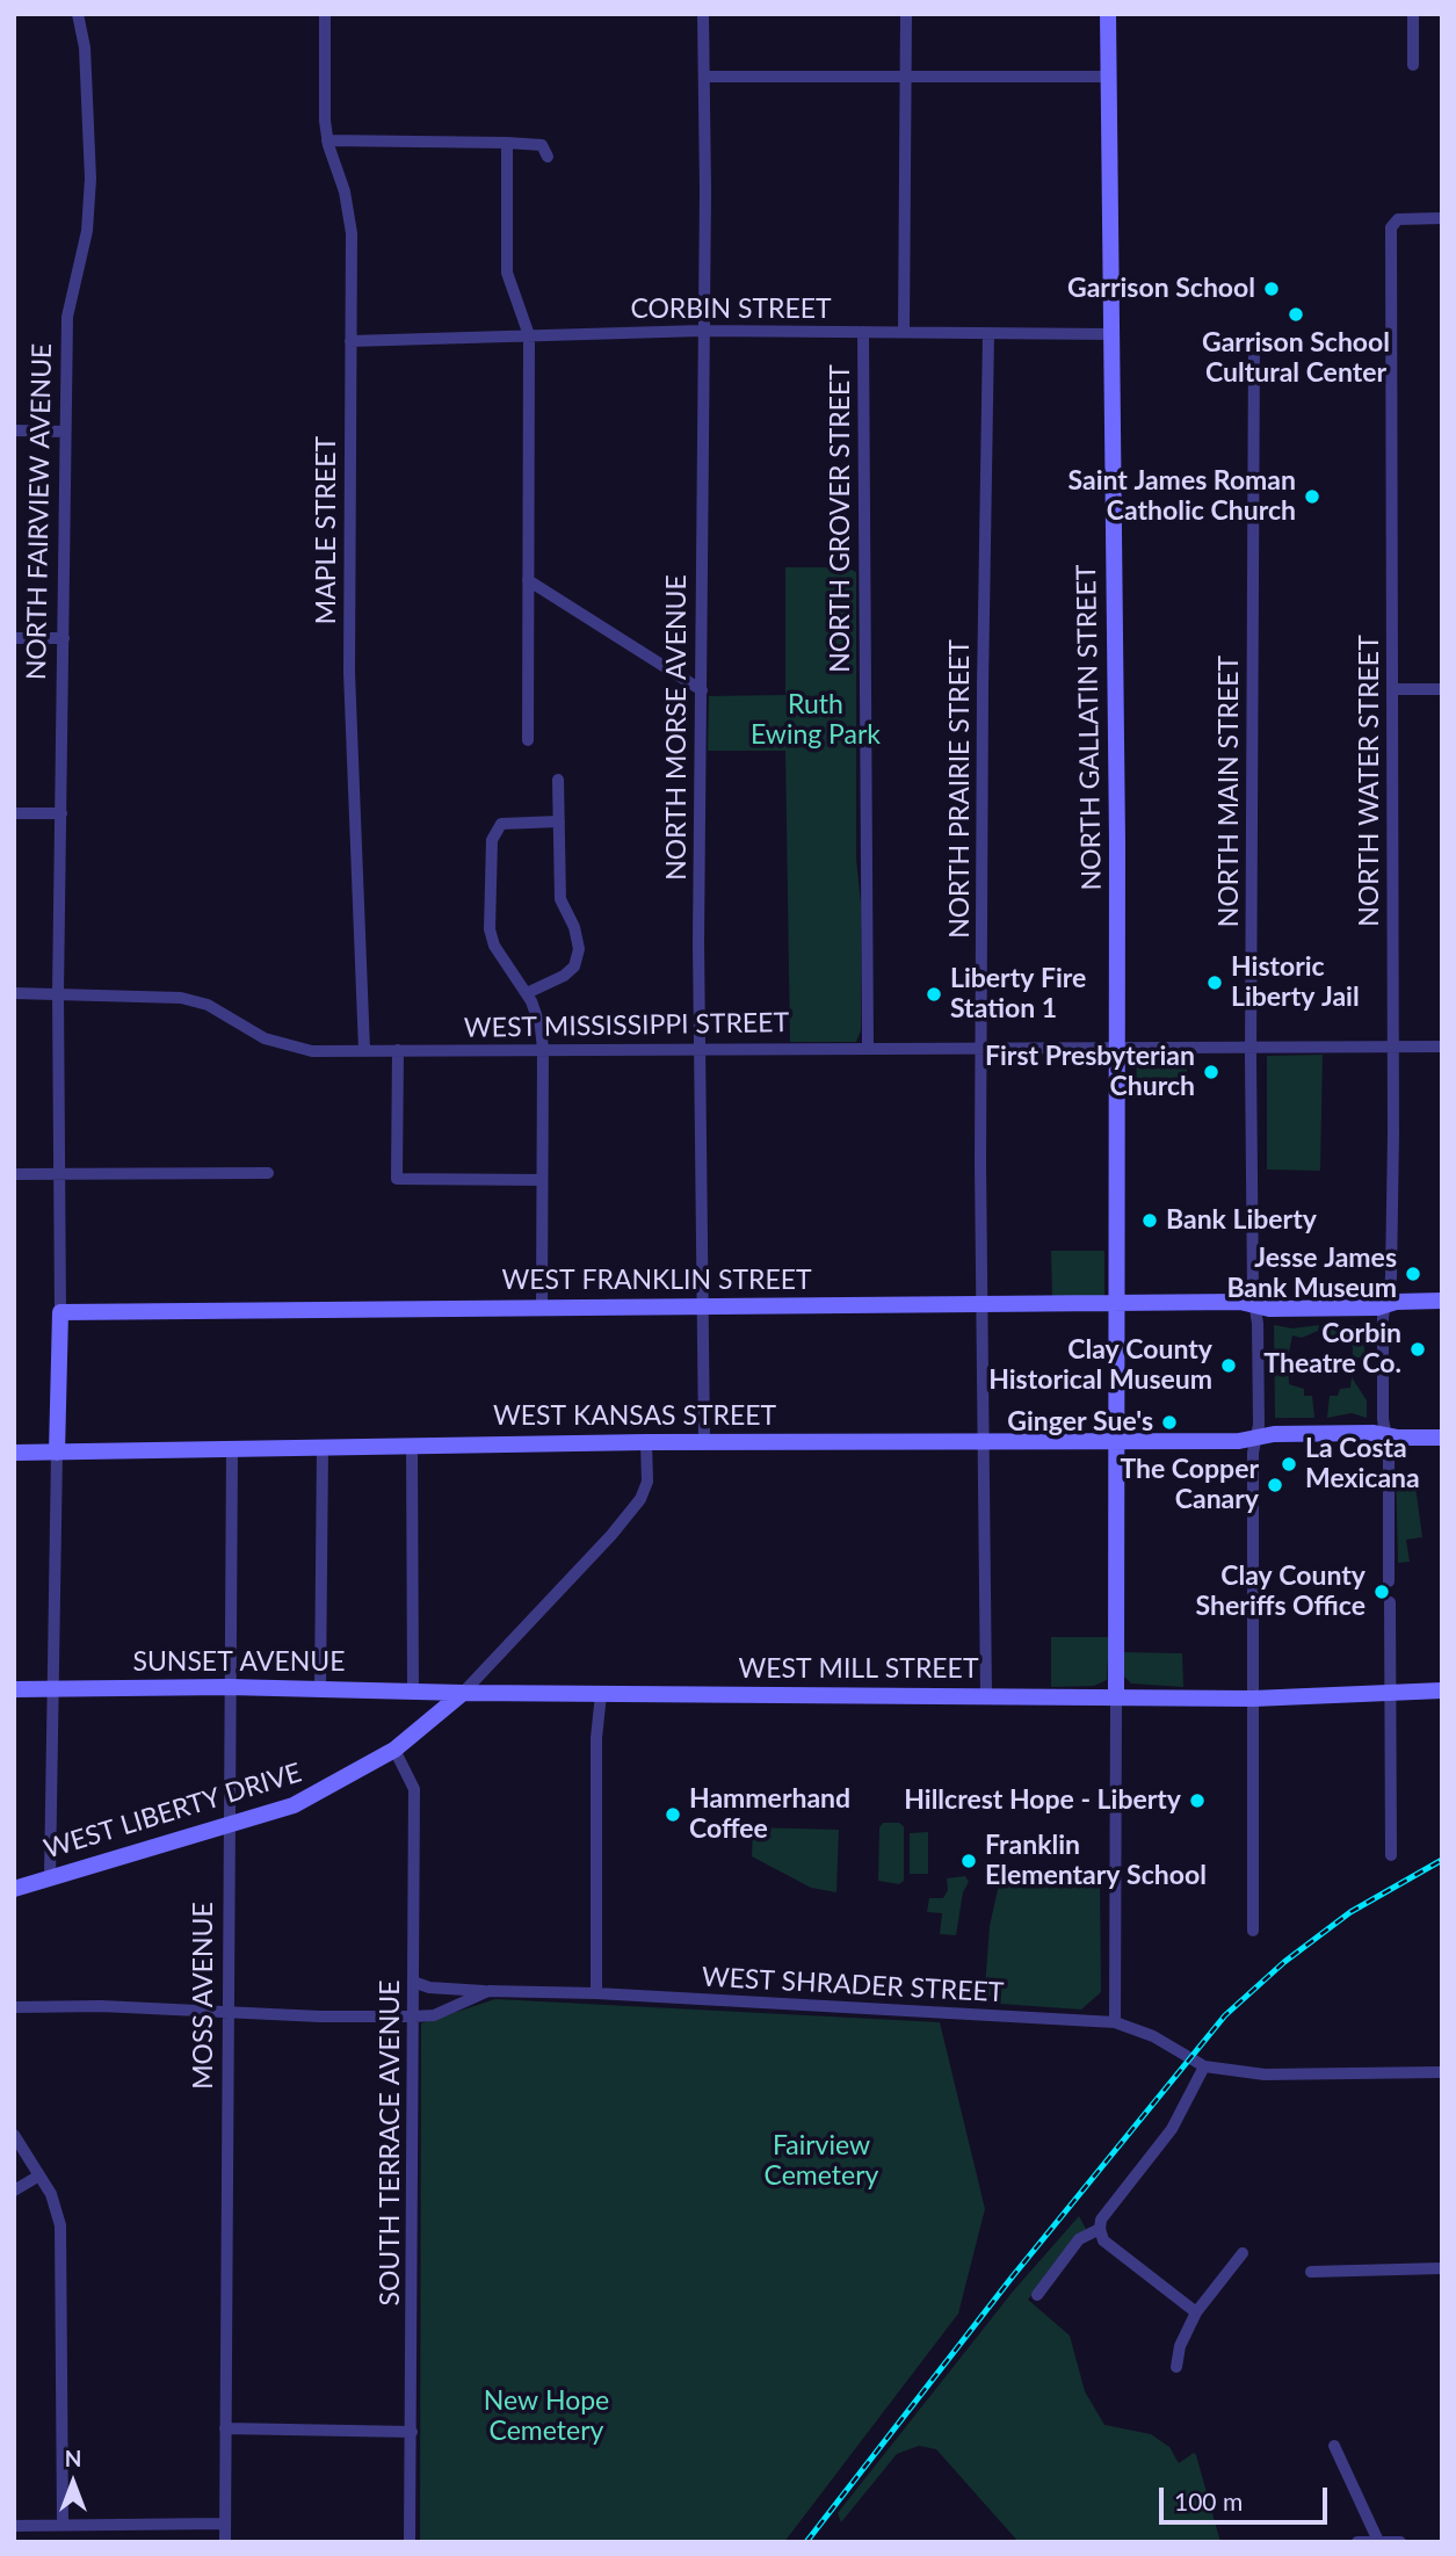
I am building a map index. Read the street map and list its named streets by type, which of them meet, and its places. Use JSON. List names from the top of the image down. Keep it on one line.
{"streets":{"street":["CORBIN STREET","NORTH FAIRVIEW AVENUE","NORTH GROVER STREET","MAPLE STREET","NORTH MORSE AVENUE","NORTH GALLATIN STREET","NORTH WATER STREET","NORTH PRAIRIE STREET","NORTH MAIN STREET","WEST MISSISSIPPI STREET","WEST FRANKLIN STREET","WEST KANSAS STREET","SUNSET AVENUE","WEST MILL STREET","WEST LIBERTY DRIVE","WEST SHRADER STREET","MOSS AVENUE","SOUTH TERRACE AVENUE"]},"crossings":[["CORBIN STREET","NORTH GROVER STREET"],["CORBIN STREET","MAPLE STREET"],["CORBIN STREET","NORTH MORSE AVENUE"],["CORBIN STREET","NORTH GALLATIN STREET"],["CORBIN STREET","NORTH PRAIRIE STREET"],["NORTH FAIRVIEW AVENUE","WEST MISSISSIPPI STREET"],["NORTH FAIRVIEW AVENUE","WEST FRANKLIN STREET"],["NORTH FAIRVIEW AVENUE","WEST KANSAS STREET"],["NORTH GROVER STREET","WEST MISSISSIPPI STREET"],["MAPLE STREET","WEST MISSISSIPPI STREET"],["NORTH MORSE AVENUE","WEST MISSISSIPPI STREET"],["NORTH MORSE AVENUE","WEST FRANKLIN STREET"],["NORTH MORSE AVENUE","WEST KANSAS STREET"],["NORTH GALLATIN STREET","WEST MISSISSIPPI STREET"],["NORTH GALLATIN STREET","WEST FRANKLIN STREET"],["NORTH GALLATIN STREET","WEST KANSAS STREET"],["NORTH GALLATIN STREET","WEST MILL STREET"],["NORTH WATER STREET","WEST MISSISSIPPI STREET"],["NORTH WATER STREET","WEST FRANKLIN STREET"],["NORTH WATER STREET","WEST KANSAS STREET"],["NORTH PRAIRIE STREET","WEST MISSISSIPPI STREET"],["NORTH PRAIRIE STREET","WEST FRANKLIN STREET"],["NORTH PRAIRIE STREET","WEST KANSAS STREET"],["NORTH PRAIRIE STREET","WEST MILL STREET"],["NORTH MAIN STREET","WEST MISSISSIPPI STREET"],["NORTH MAIN STREET","WEST FRANKLIN STREET"],["NORTH MAIN STREET","WEST KANSAS STREET"],["NORTH MAIN STREET","WEST MILL STREET"],["WEST KANSAS STREET","MOSS AVENUE"],["SUNSET AVENUE","WEST MILL STREET"],["SUNSET AVENUE","WEST LIBERTY DRIVE"],["SUNSET AVENUE","MOSS AVENUE"],["WEST MILL STREET","WEST LIBERTY DRIVE"],["WEST LIBERTY DRIVE","MOSS AVENUE"],["WEST LIBERTY DRIVE","SOUTH TERRACE AVENUE"],["WEST SHRADER STREET","MOSS AVENUE"],["WEST SHRADER STREET","SOUTH TERRACE AVENUE"]],"parks":["Ruth Ewing Park","Fairview Cemetery","New Hope Cemetery"],"places":["Garrison School","Garrison School Cultural Center","Saint James Roman Catholic Church","Historic Liberty Jail","Liberty Fire Station 1","First Presbyterian Church","Bank Liberty","Jesse James Bank Museum","Corbin Theatre Co.","Clay County Historical Museum","Ginger Sue's","La Costa Mexicana","The Copper Canary","Clay County Sheriffs Office","Hillcrest Hope - Liberty","Hammerhand Coffee","Franklin Elementary School"],"scale_bar":"100 m","north":"top"}
